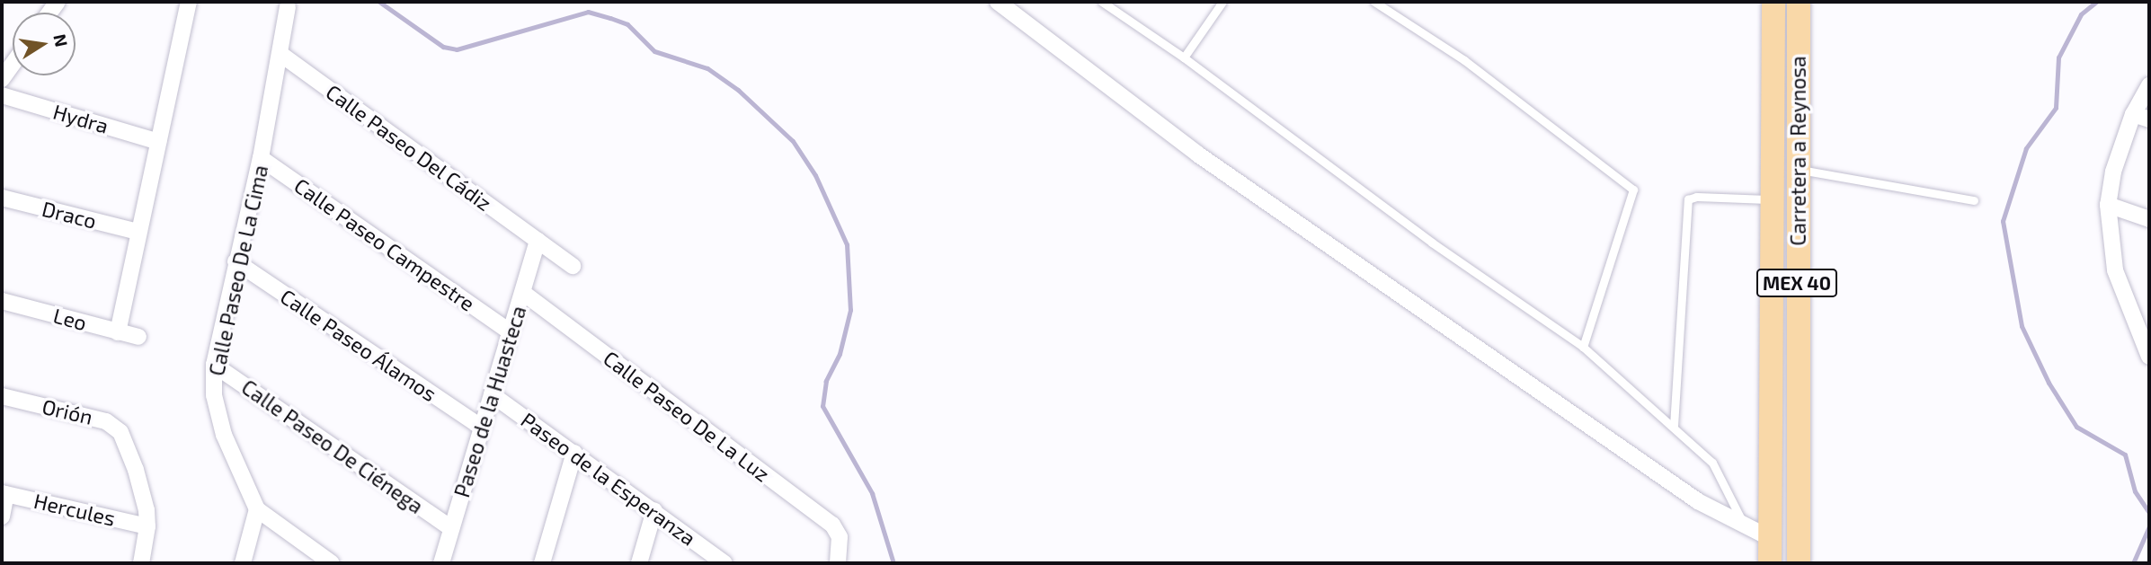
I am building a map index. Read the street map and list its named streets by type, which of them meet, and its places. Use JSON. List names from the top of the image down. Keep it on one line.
{"streets":{"main road":["Carretera a Reynosa","MEX 40"],"street":["Hydra","Calle Paseo Del Cádiz","Draco","Calle Paseo Campestre","Calle Paseo De La Cima","Leo","Calle Paseo Álamos","Paseo de la Huasteca","Orión","Calle Paseo De La Luz","Calle Paseo De Ciénega","Paseo de la Esperanza","Hercules"]},"crossings":[["Calle Paseo Del Cádiz","Calle Paseo De La Cima"],["Calle Paseo Del Cádiz","Paseo de la Huasteca"],["Calle Paseo Campestre","Calle Paseo De La Cima"],["Calle Paseo Campestre","Paseo de la Huasteca"],["Calle Paseo De La Cima","Calle Paseo Álamos"],["Calle Paseo De La Cima","Calle Paseo De Ciénega"],["Calle Paseo Álamos","Paseo de la Huasteca"],["Paseo de la Huasteca","Calle Paseo De La Luz"],["Paseo de la Huasteca","Calle Paseo De Ciénega"],["Paseo de la Huasteca","Paseo de la Esperanza"],["Orión","Hercules"]],"north":"right"}
